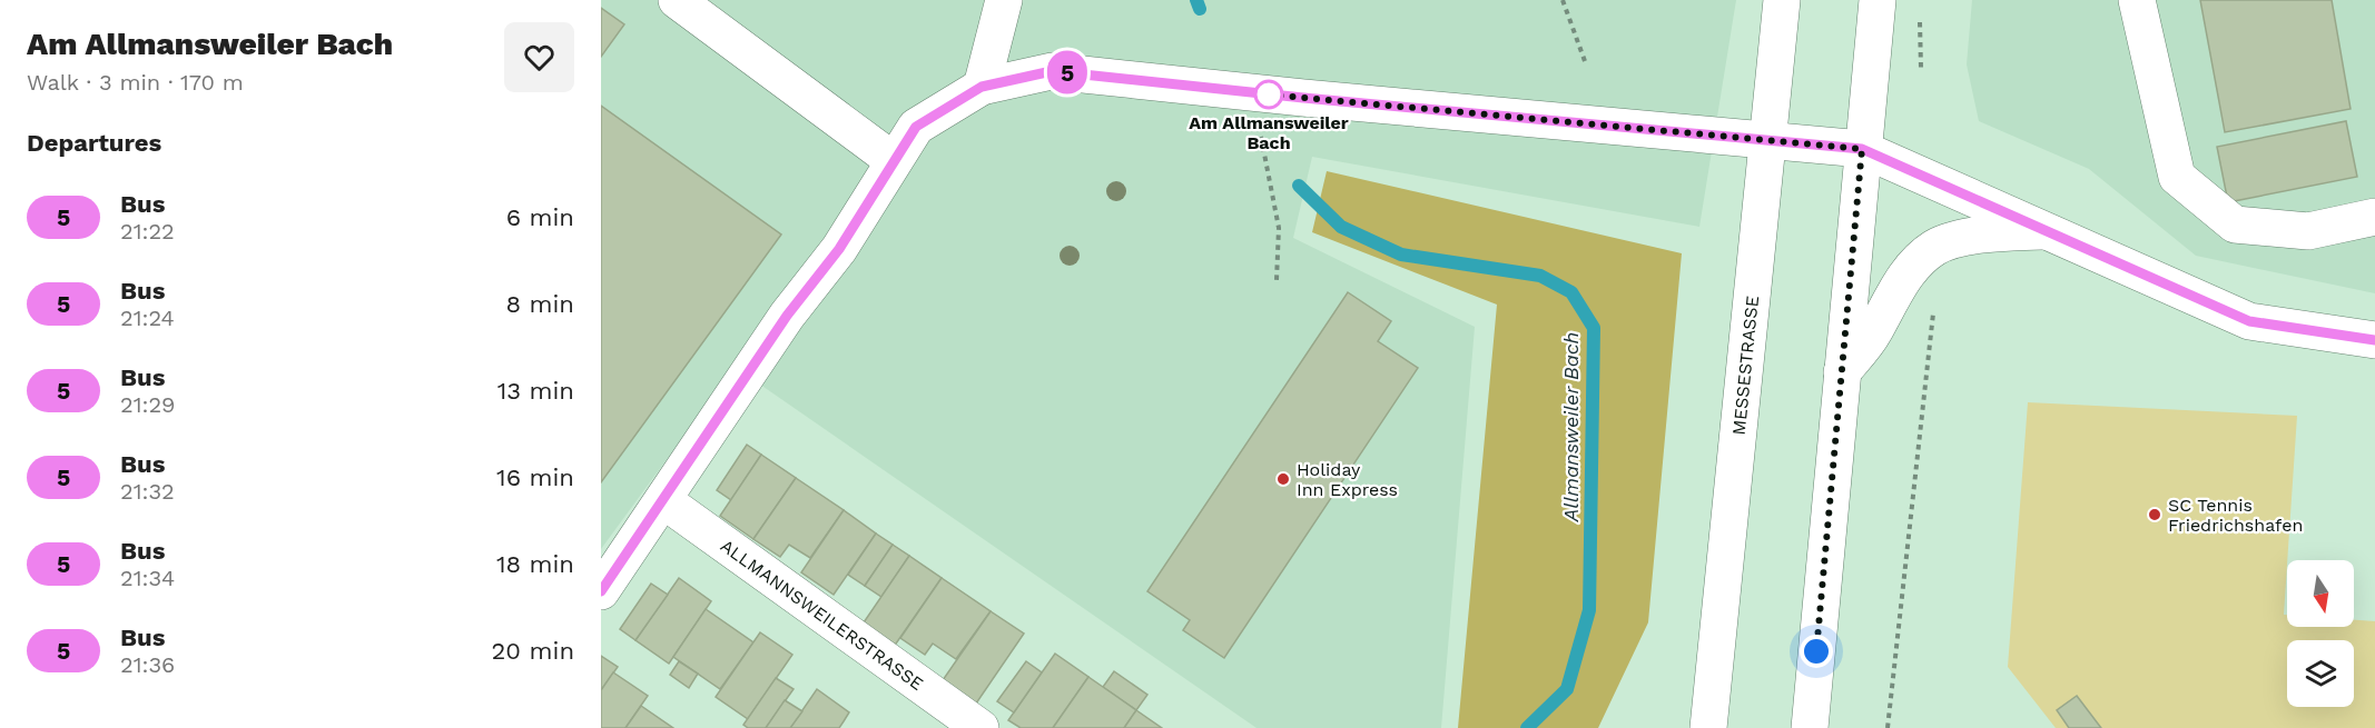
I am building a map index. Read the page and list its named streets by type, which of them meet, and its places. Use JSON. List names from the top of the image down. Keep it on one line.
{"streets":{"street":["MESSESTRASSE","ALLMANNSWEILERSTRASSE"]},"water":["Allmansweiler Bach"],"places":["Am Allmansweiler Bach","Holiday Inn Express","SC Tennis Friedrichshafen"],"lines":["bus line 5"],"north":"bottom","page":{"heading":[["Am Allmansweiler Bach","Walk · 3 min · 170 m"],"Departures"],"on_map":"5","list":[{"mark":"5","name":"Bus","note":"21:22","value":"6 min"},{"mark":"5","name":"Bus","note":"21:24","value":"8 min"},{"mark":"5","name":"Bus","note":"21:29","value":"13 min"},{"mark":"5","name":"Bus","note":"21:32","value":"16 min"},{"mark":"5","name":"Bus","note":"21:34","value":"18 min"},{"mark":"5","name":"Bus","note":"21:36","value":"20 min"}]}}
